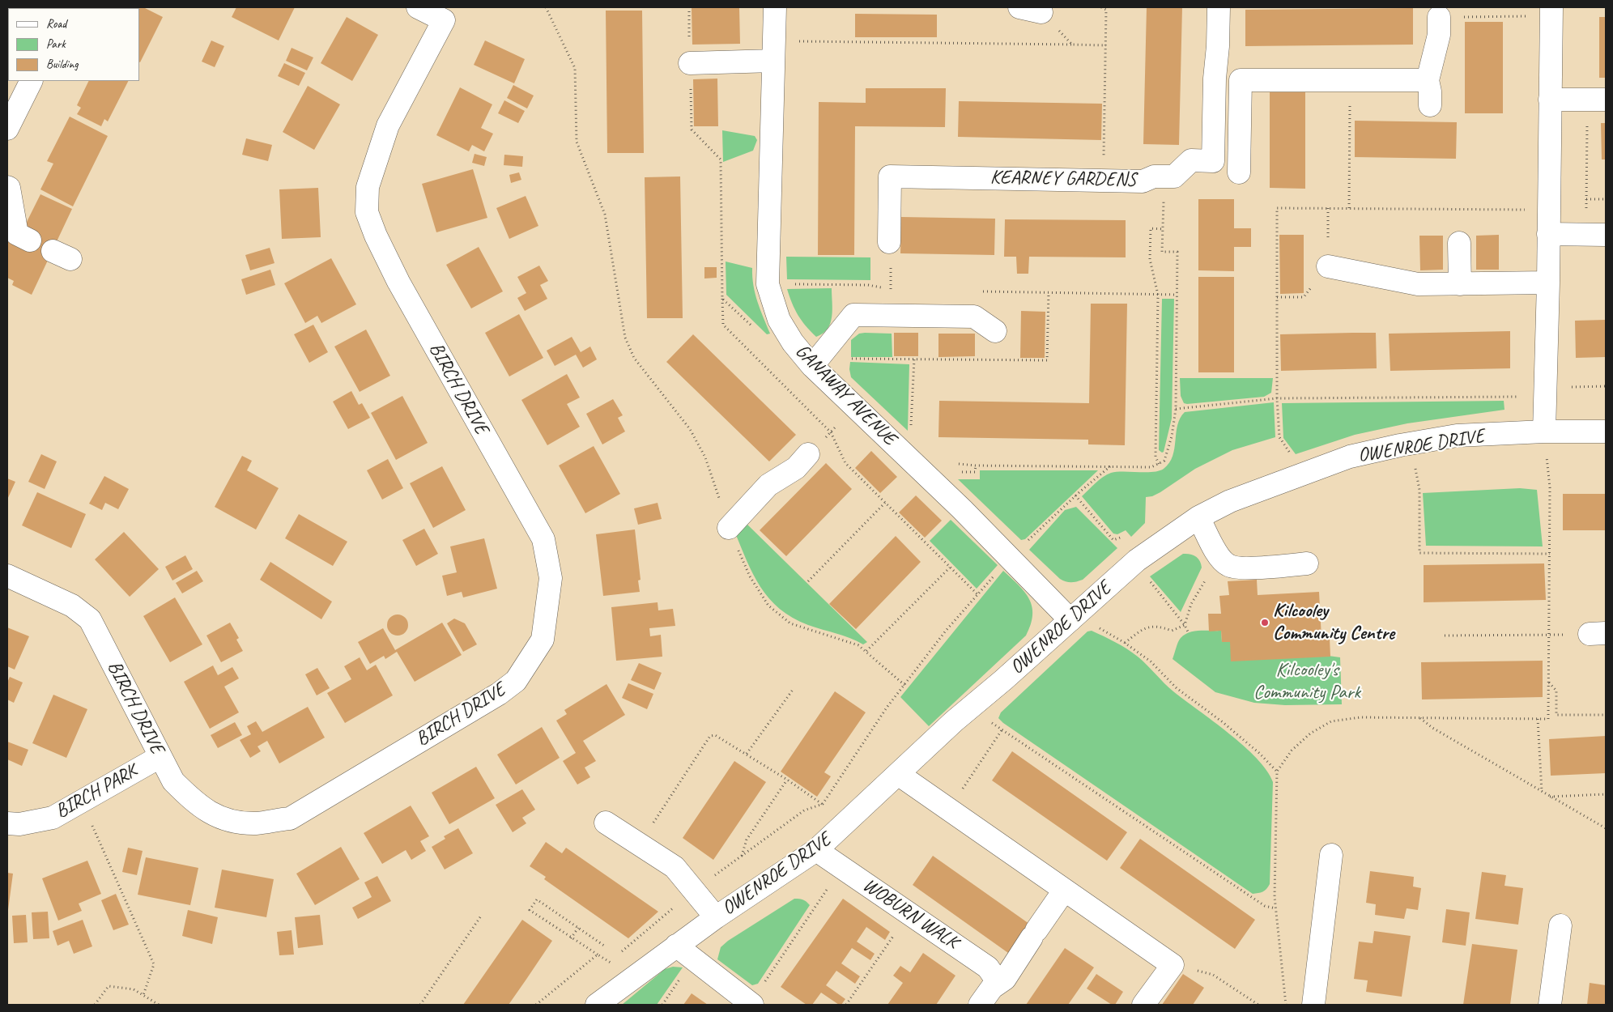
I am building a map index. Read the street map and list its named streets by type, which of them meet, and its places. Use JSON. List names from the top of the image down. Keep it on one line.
{"streets":{"street":["KEARNEY GARDENS","BIRCH DRIVE","GANAWAY AVENUE","OWENROE DRIVE","BIRCH PARK","WOBURN WALK"]},"crossings":[["BIRCH DRIVE","BIRCH PARK"],["GANAWAY AVENUE","OWENROE DRIVE"],["OWENROE DRIVE","WOBURN WALK"]],"parks":["Kilcooley's Community Park"],"places":["Kilcooley Community Centre"],"legend":["Road","Park","Building"]}
